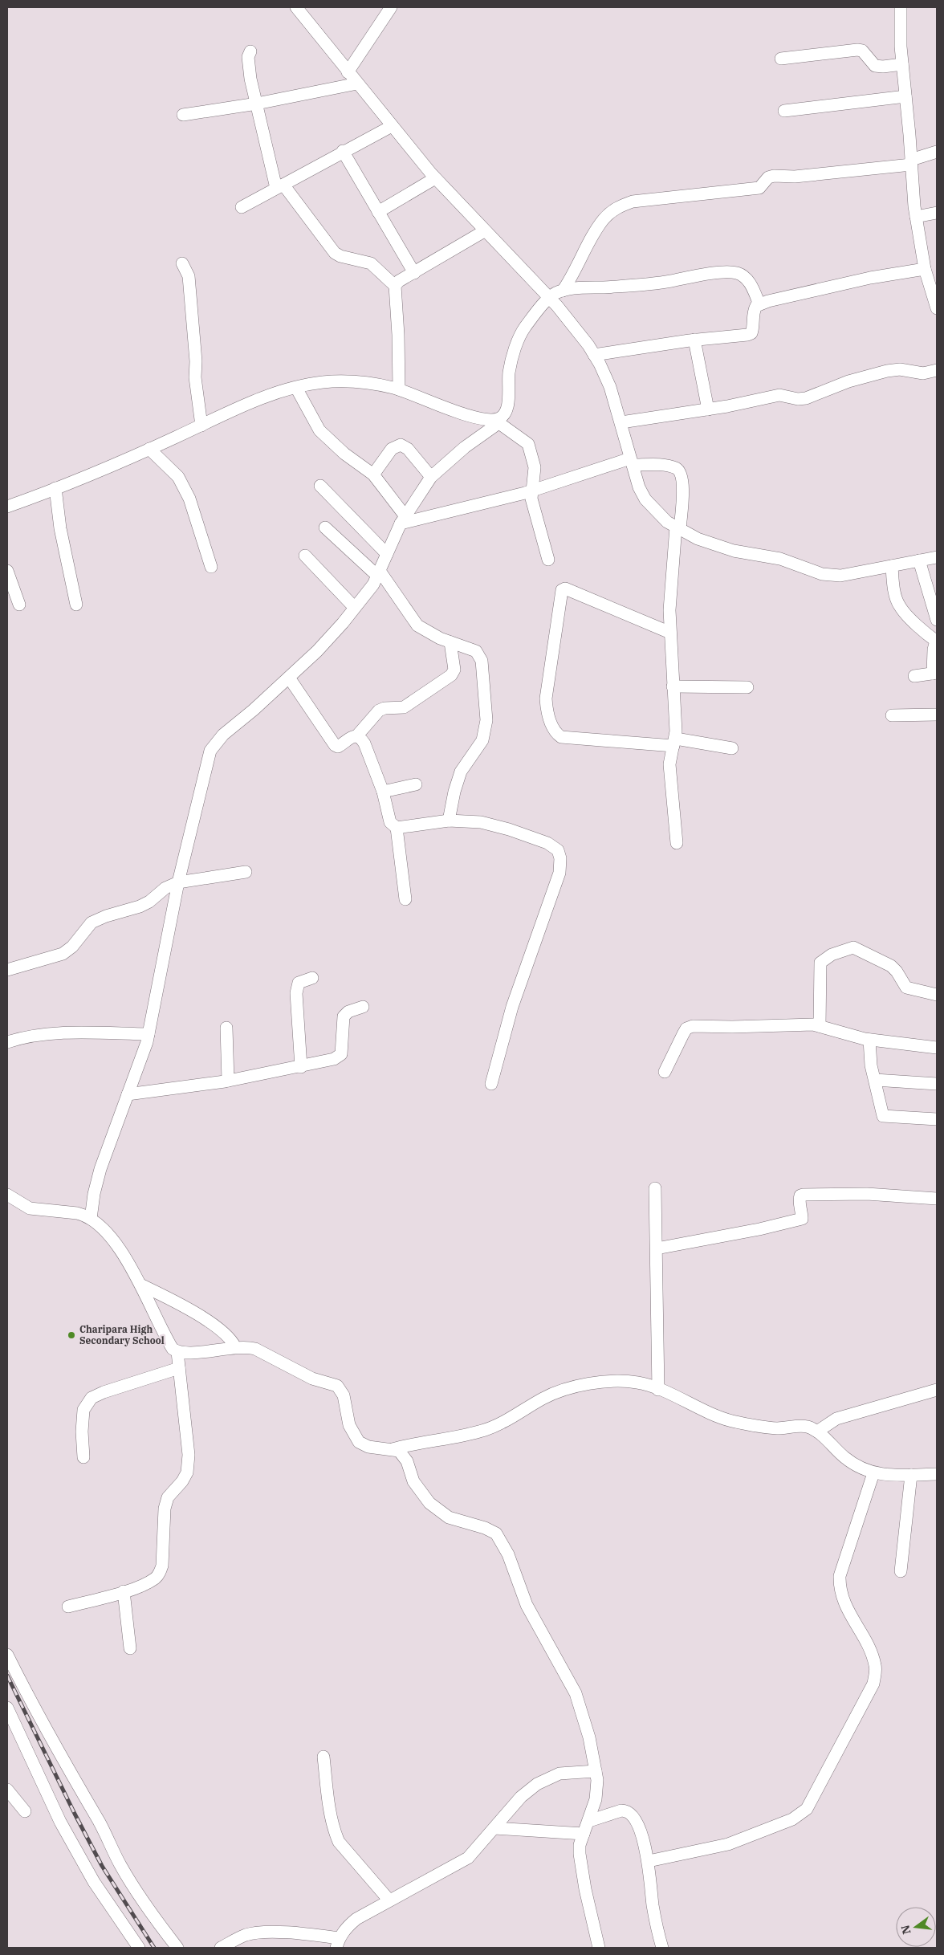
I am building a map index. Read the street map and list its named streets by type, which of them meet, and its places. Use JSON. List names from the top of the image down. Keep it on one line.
{"places":["Charipara High Secondary School"],"north":"left"}
